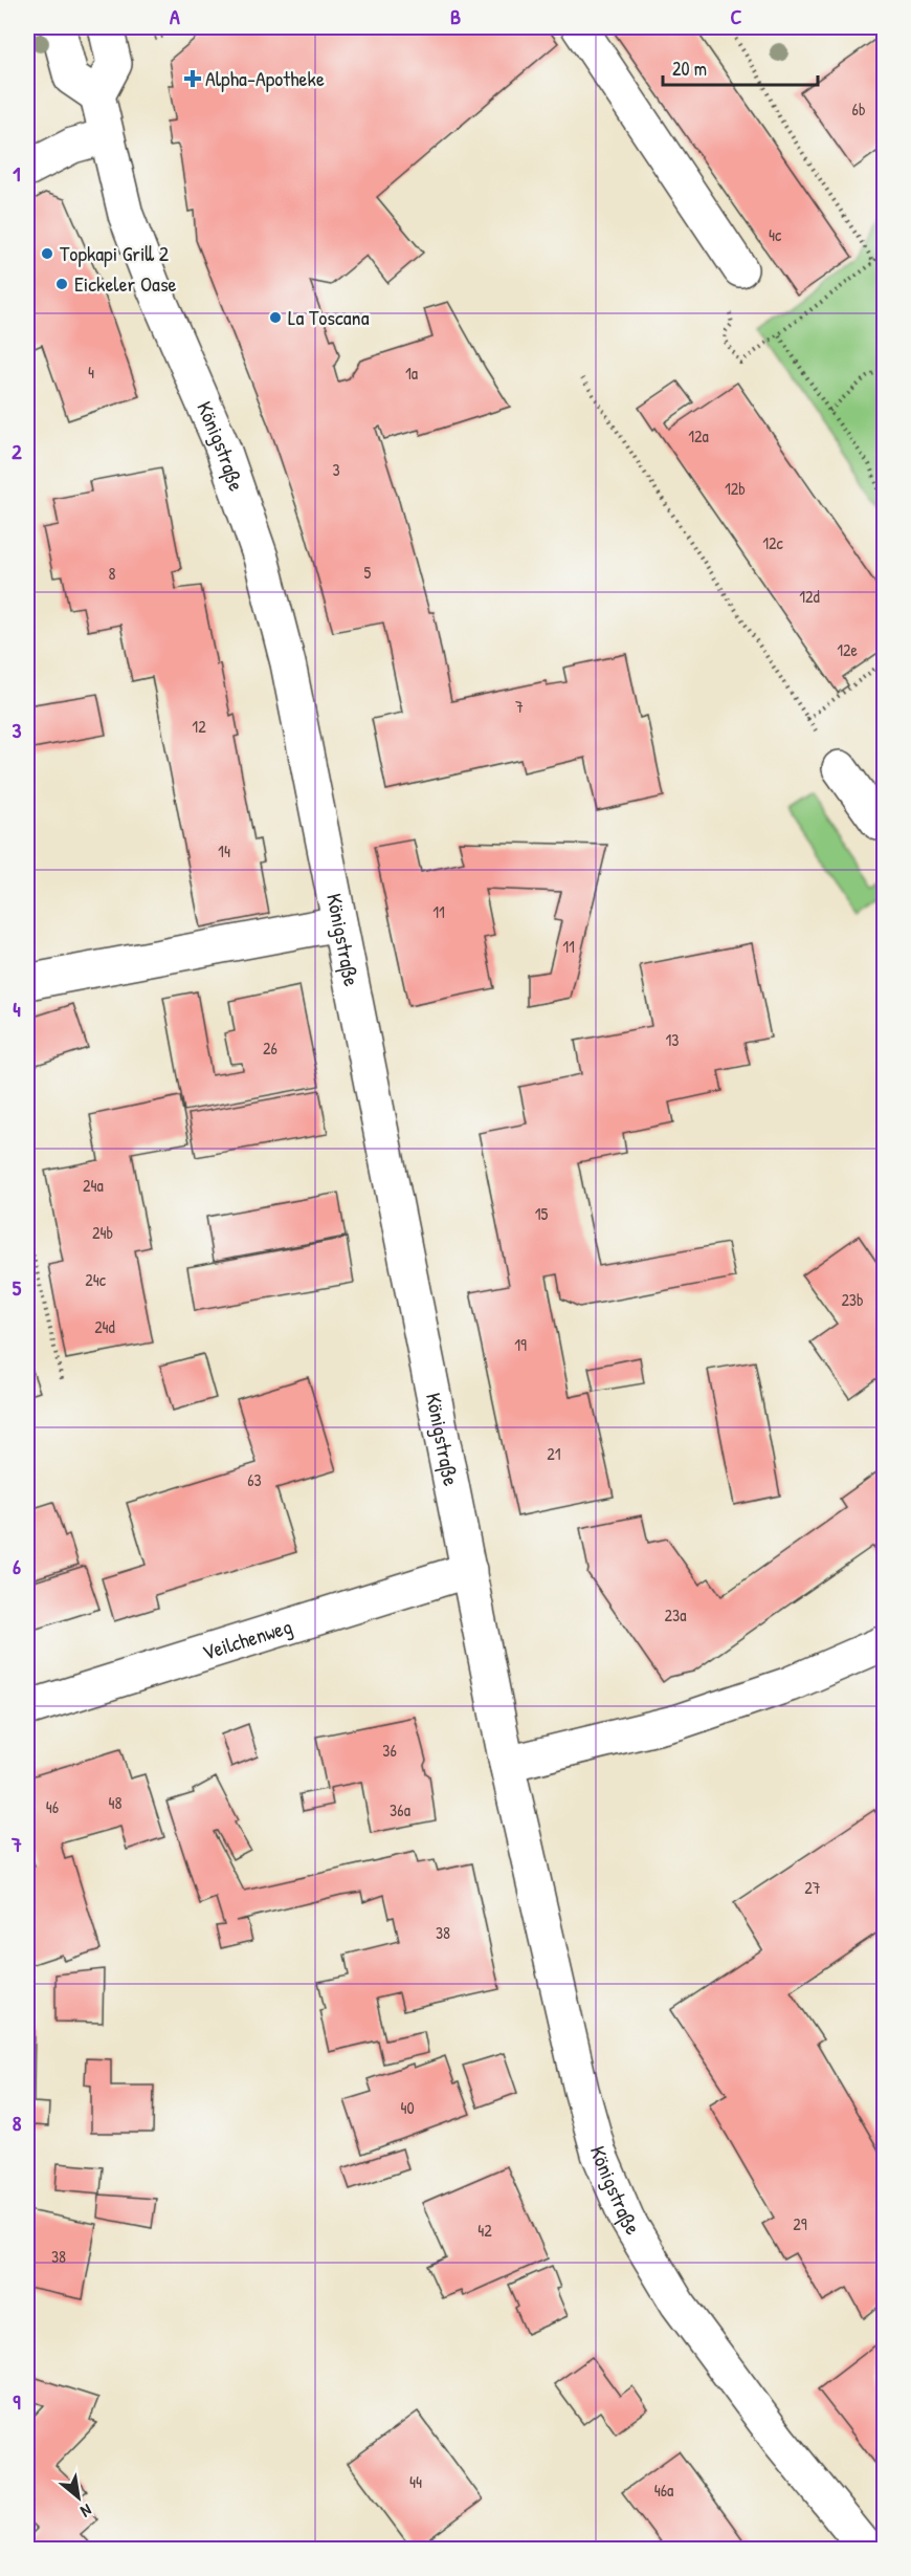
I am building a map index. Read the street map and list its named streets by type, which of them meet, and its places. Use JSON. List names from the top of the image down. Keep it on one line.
{"streets":{"street":["Königstraße","Veilchenweg"]},"crossings":[["Königstraße","Veilchenweg"]],"places":{"health":["Alpha-Apotheke"],"other":["Topkapi Grill 2","Eickeler Oase","La Toscana"]},"house_numbers":["6b","4c","4","1a","12a","3","12b","12c","5","8","12d","12e","7","12","14","11","11","13","26","24a","15","24b","24c","23b","24d","19","21","63","23a","36","48","46","36a","27","38","40","29","42","38","44","46a"],"scale_bar":"20 m","north":"bottom right","grid":{"columns":["A","B","C"],"rows":["1","2","3","4","5","6","7","8","9"]}}
